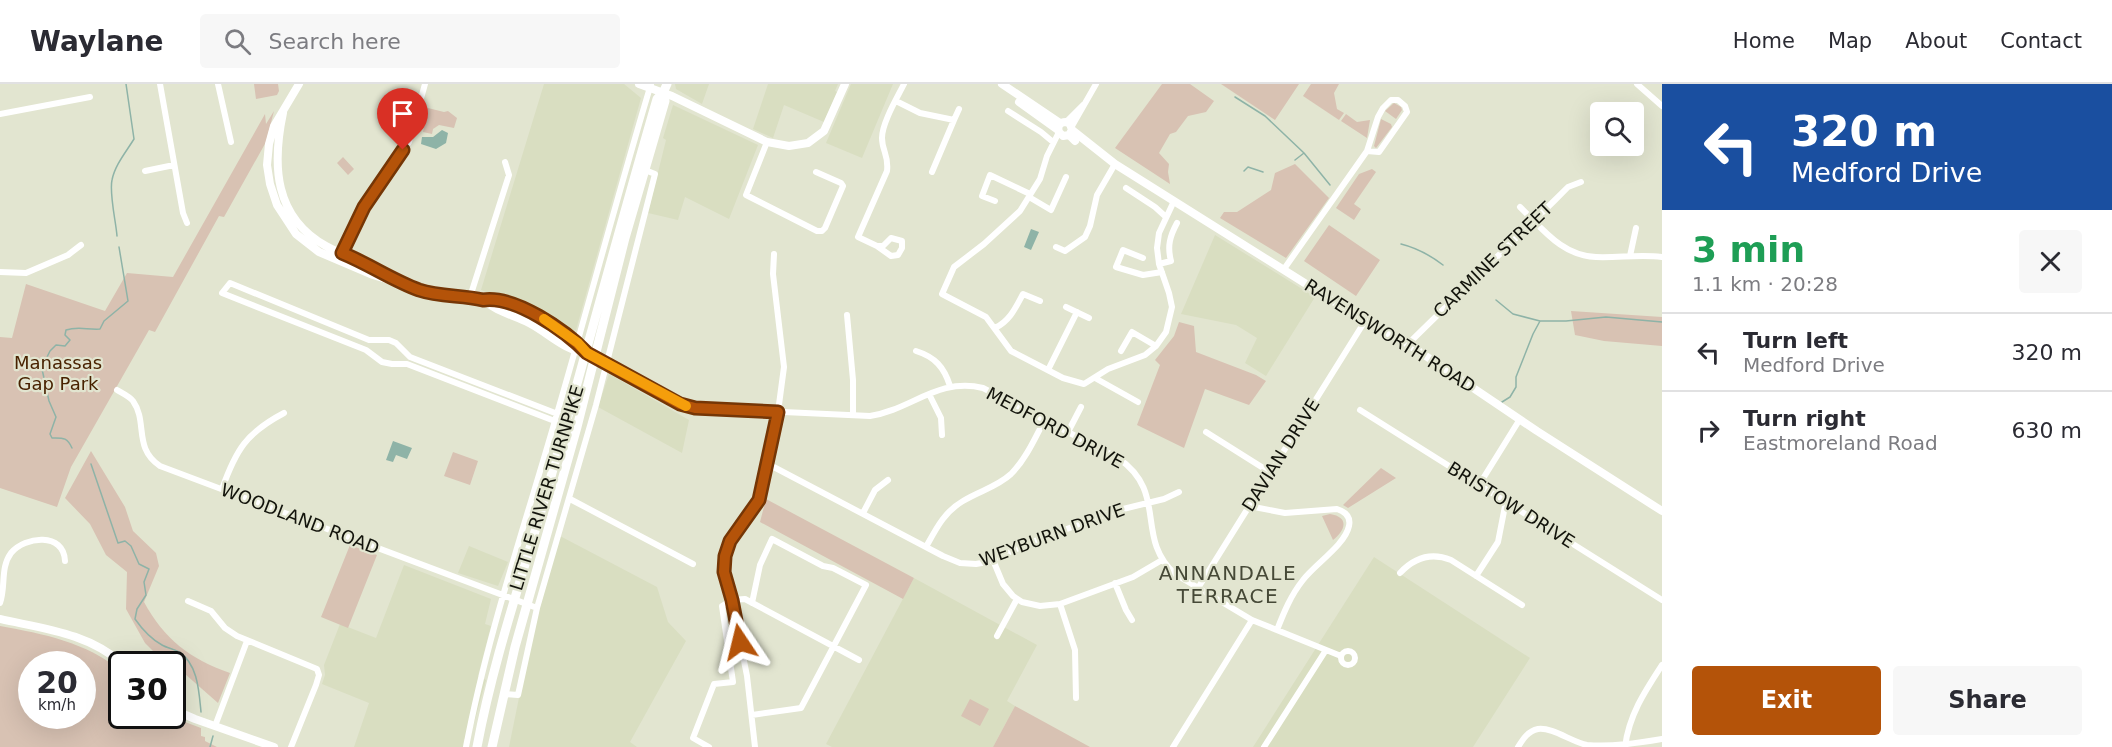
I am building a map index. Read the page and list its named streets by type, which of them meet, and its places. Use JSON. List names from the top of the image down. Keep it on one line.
{"streets":{"main road":["RAVENSWORTH ROAD","LITTLE RIVER TURNPIKE"],"street":["CARMINE STREET","MEDFORD DRIVE","DAVIAN DRIVE","BRISTOW DRIVE","WOODLAND ROAD","WEYBURN DRIVE"]},"crossings":[["CARMINE STREET","RAVENSWORTH ROAD"],["RAVENSWORTH ROAD","DAVIAN DRIVE"],["MEDFORD DRIVE","DAVIAN DRIVE"],["MEDFORD DRIVE","LITTLE RIVER TURNPIKE"],["MEDFORD DRIVE","WEYBURN DRIVE"],["LITTLE RIVER TURNPIKE","WOODLAND ROAD"]],"districts":["ANNANDALE TERRACE"],"parks":["Manassas Gap Park"],"page":{"header":"Waylane","search":"Search here","nav":["Home","Map","About","Contact"],"turn":["320 m","Medford Drive"],"heading":["3 min","1.1 km · 20:28"],"list":[{"name":"Turn left","note":"Medford Drive","value":"320 m"},{"name":"Turn right","note":"Eastmoreland Road","value":"630 m"}],"speed":"20 km/h","limit":"30","buttons":["Exit","Share"]}}
